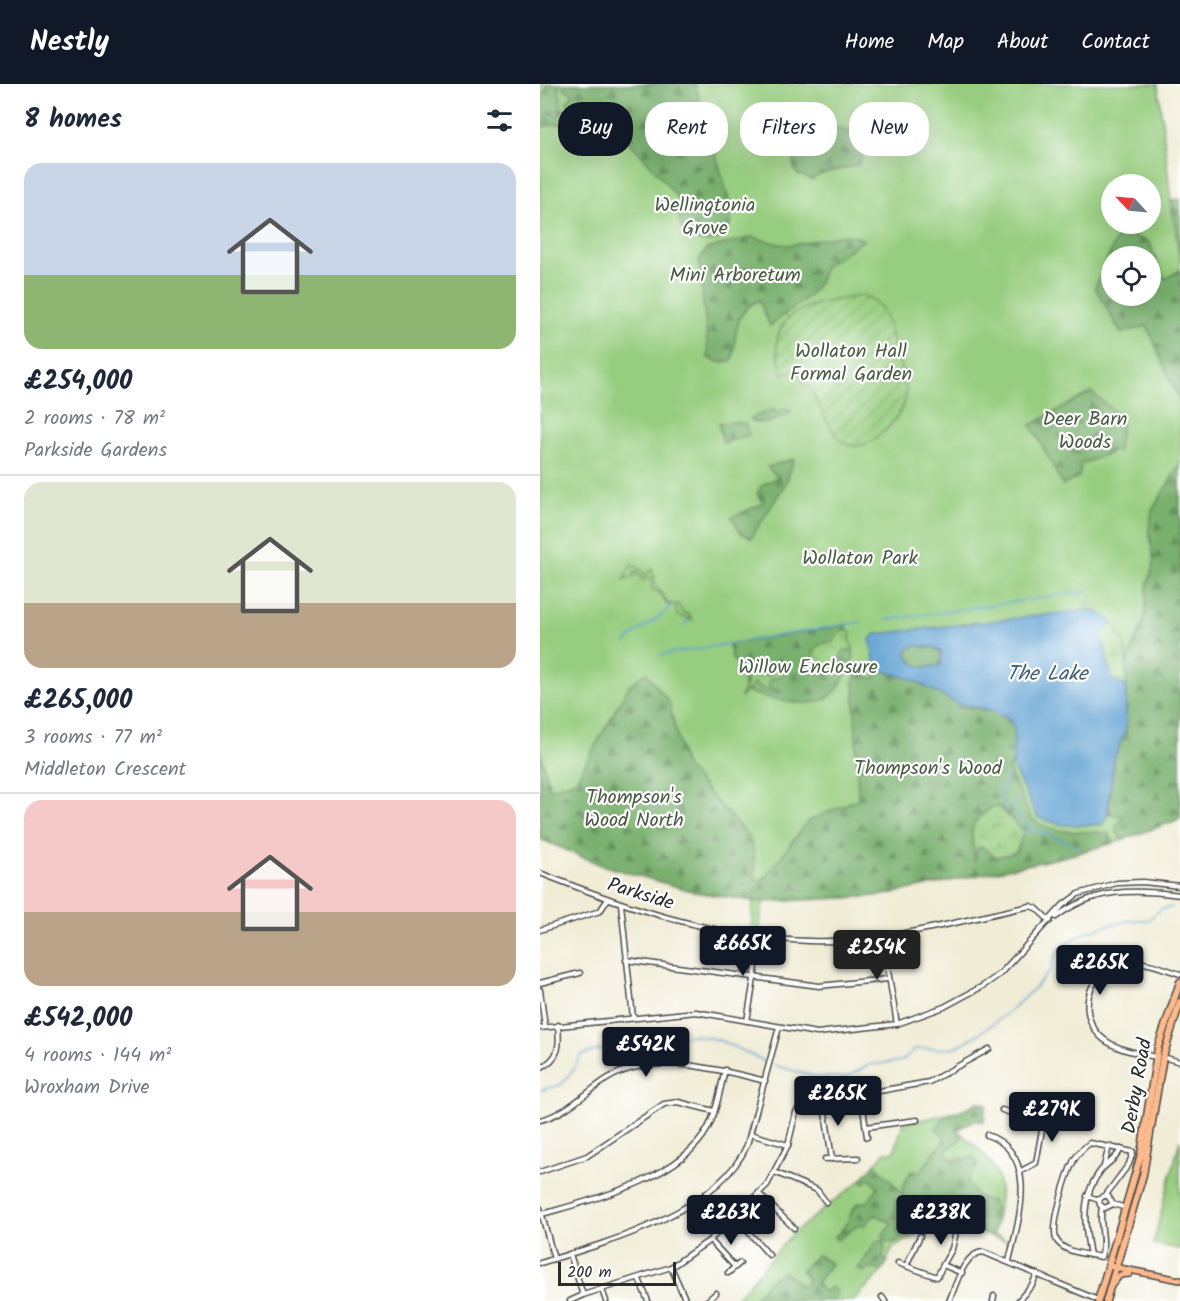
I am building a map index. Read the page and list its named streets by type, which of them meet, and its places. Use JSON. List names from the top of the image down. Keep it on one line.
{"streets":{"highway":["Derby Road"],"street":["Parkside"]},"water":["The Lake"],"parks":["Wellingtonia Grove","Mini Arboretum","Wollaton Hall Formal Garden","Deer Barn Woods","Wollaton Park","Willow Enclosure","Thompson's Wood","Thompson's Wood North"],"scale_bar":"200 m","north":"top left","page":{"header":"Nestly","nav":["Home","Map","About","Contact"],"heading":"8 homes","chip":["Buy","Rent","Filters","New"],"list":[{"name":"£254,000","note":"2 rooms · 78 m² · Parkside Gardens"},{"name":"£265,000","note":"3 rooms · 77 m² · Middleton Crescent"},{"name":"£542,000","note":"4 rooms · 144 m² · Wroxham Drive"}],"price":["£665K","£254K","£265K","£542K","£265K","£279K","£263K","£238K"],"scale":"200 m"}}
